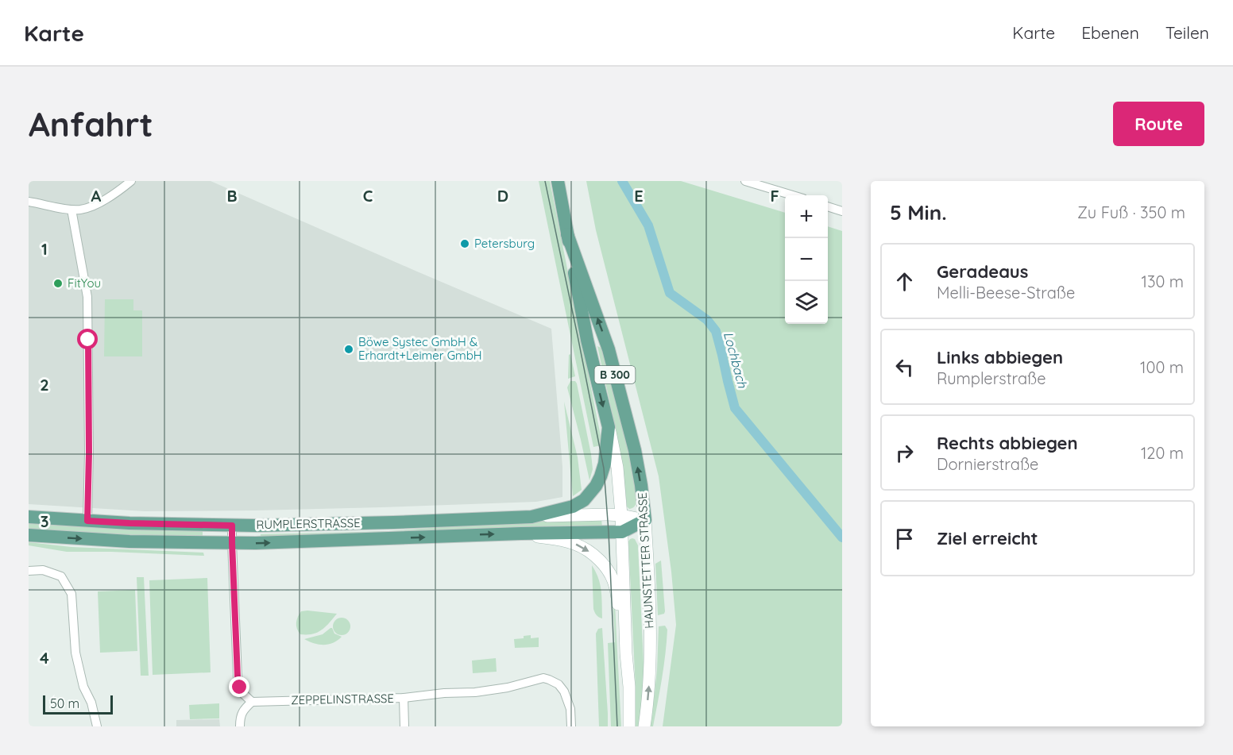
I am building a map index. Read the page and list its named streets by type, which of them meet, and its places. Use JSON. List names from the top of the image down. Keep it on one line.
{"streets":{"main road":["B 300","RUMPLERSTRASSE","HAUNSTETTER STRASSE"],"street":["ZEPPELINSTRASSE"]},"crossings":[["RUMPLERSTRASSE","HAUNSTETTER STRASSE"]],"water":["Lochbach"],"places":["Petersburg","FitYou","Böwe Systec GmbH & Erhardt+Leimer GmbH"],"scale_bar":"50 m","page":{"header":"Karte","nav":["Karte","Ebenen","Teilen"],"buttons":"Route","title":"Anfahrt","heading":["5 Min.","Zu Fuß · 350 m"],"map_buttons":["+","−"],"list":[["Geradeaus","Melli-Beese-Straße","130 m"],["Links abbiegen","Rumplerstraße","100 m"],["Rechts abbiegen","Dornierstraße","120 m"],"Ziel erreicht"],"scale":"50 m"},"grid":{"columns":["A","B","C","D","E","F"],"rows":["1","2","3","4"]}}
